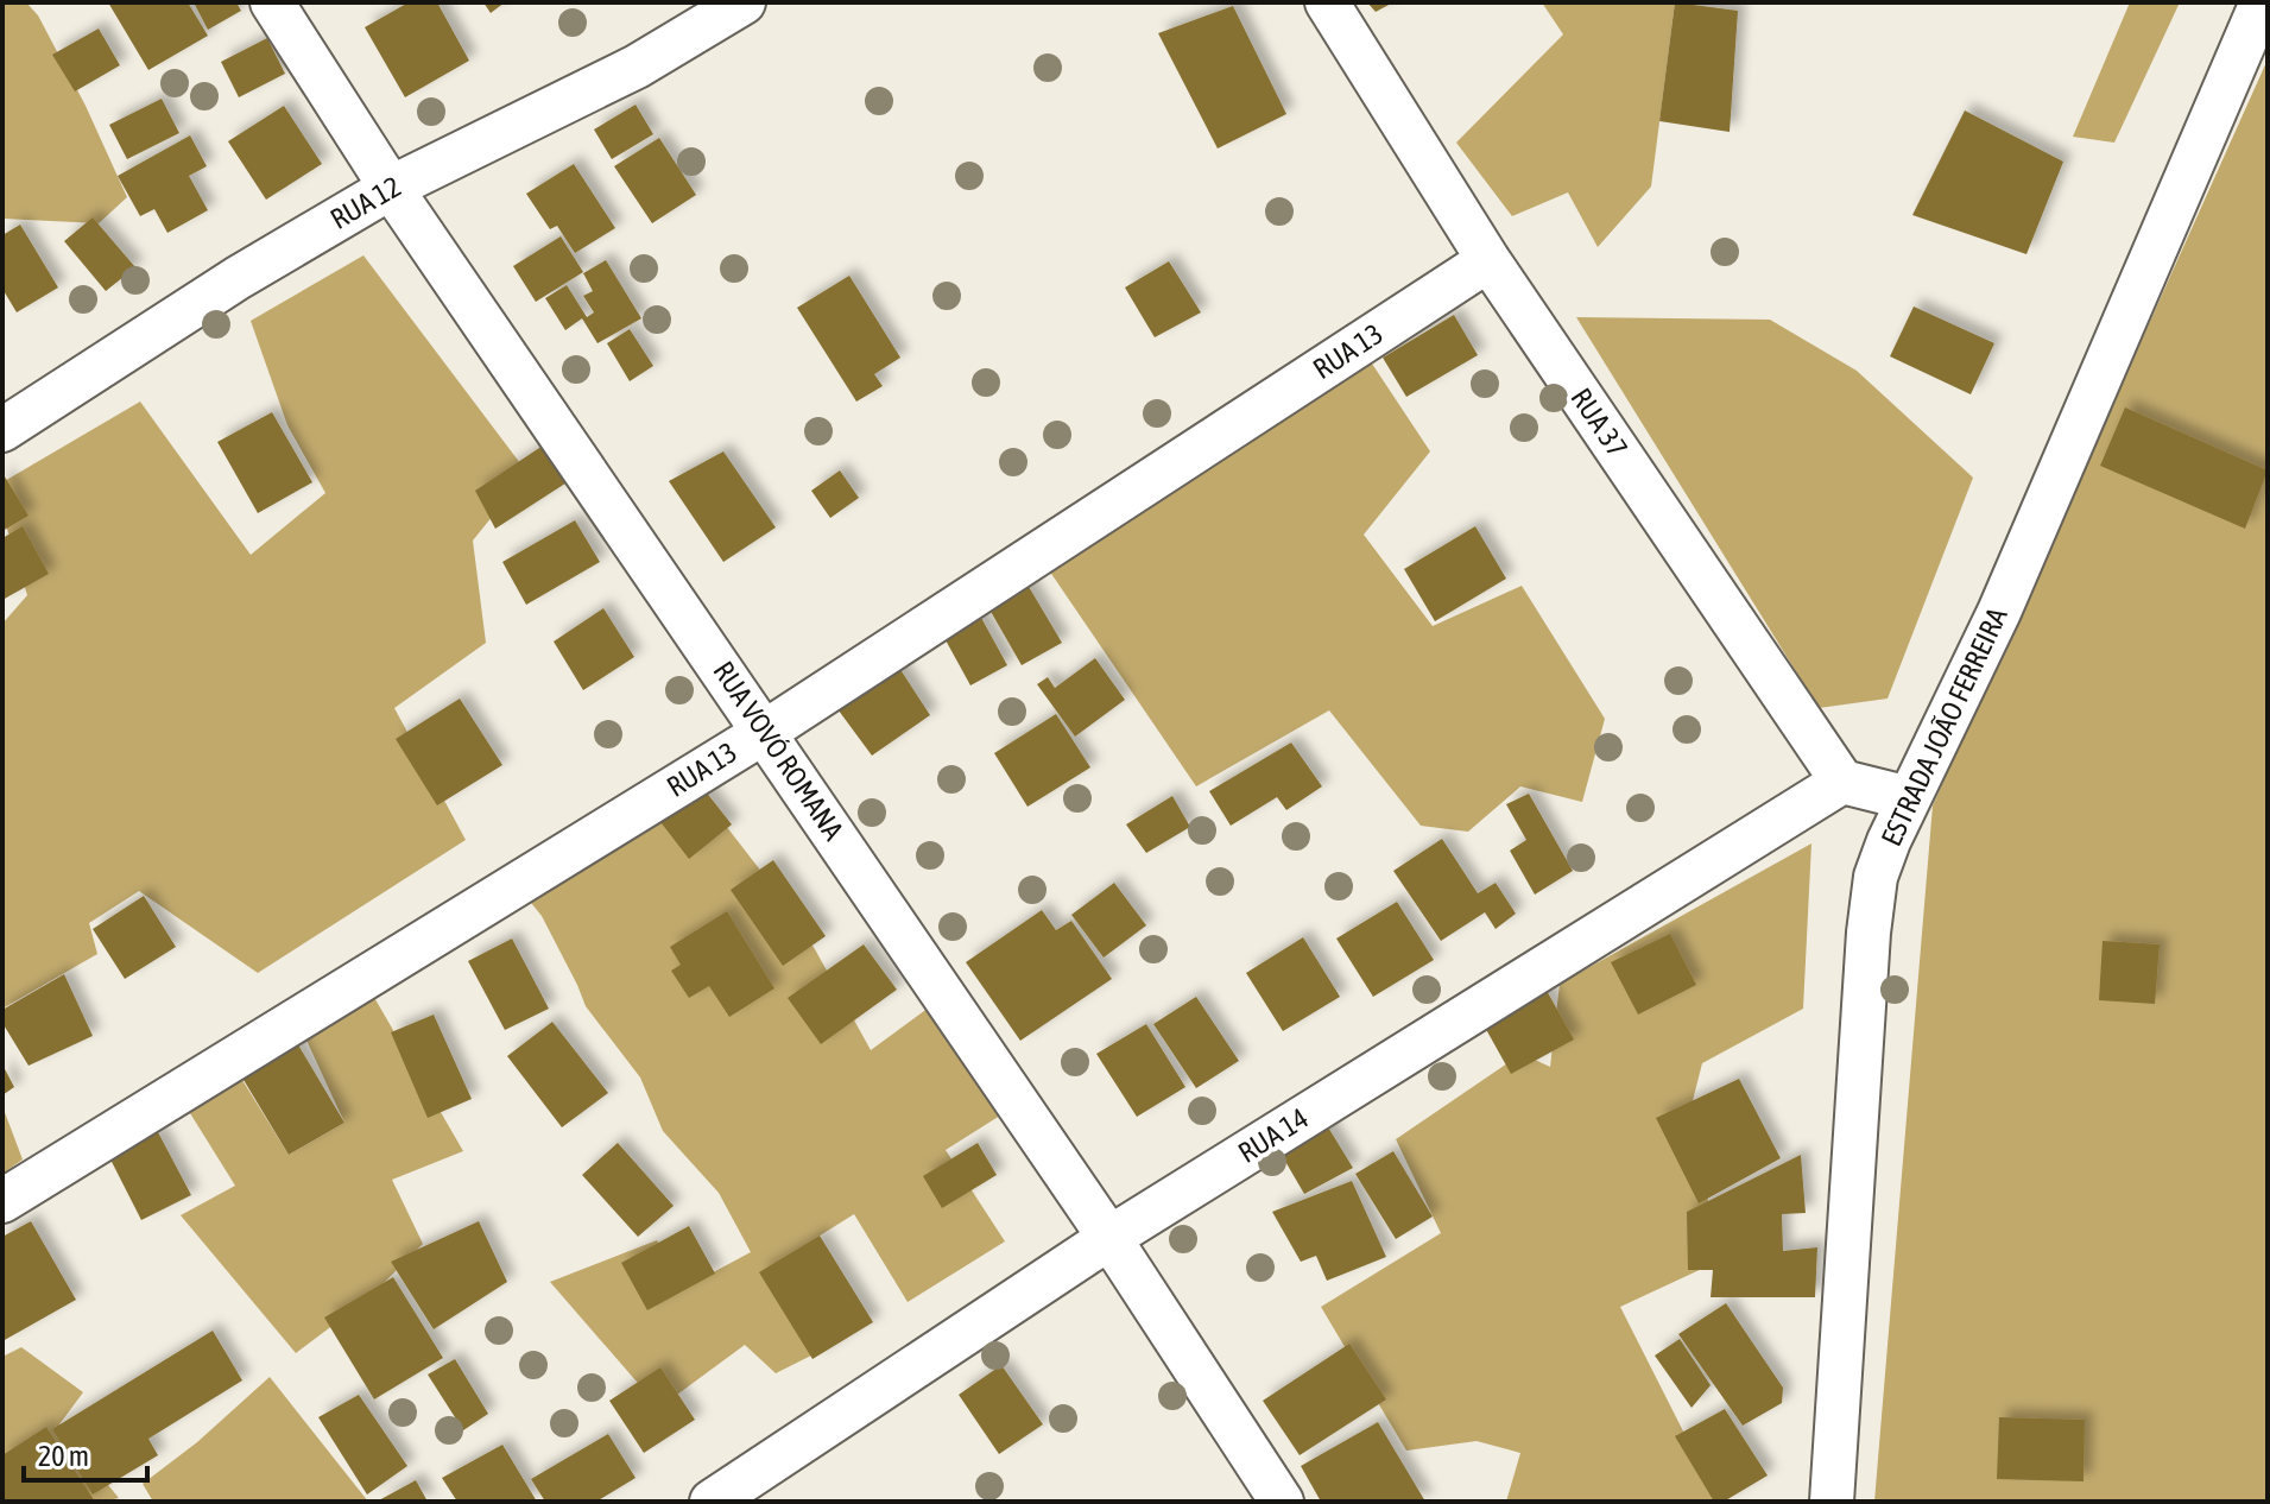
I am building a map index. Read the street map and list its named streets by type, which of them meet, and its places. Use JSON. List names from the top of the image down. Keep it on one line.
{"streets":{"street":["RUA 12","RUA 13","RUA 37","ESTRADA JOÃO FERREIRA","RUA VOVÓ ROMANA","RUA 14"]},"crossings":[["RUA 12","RUA VOVÓ ROMANA"],["RUA 13","RUA 37"],["RUA 13","RUA VOVÓ ROMANA"],["RUA 37","RUA 14"],["RUA VOVÓ ROMANA","RUA 14"]],"scale_bar":"20 m"}
